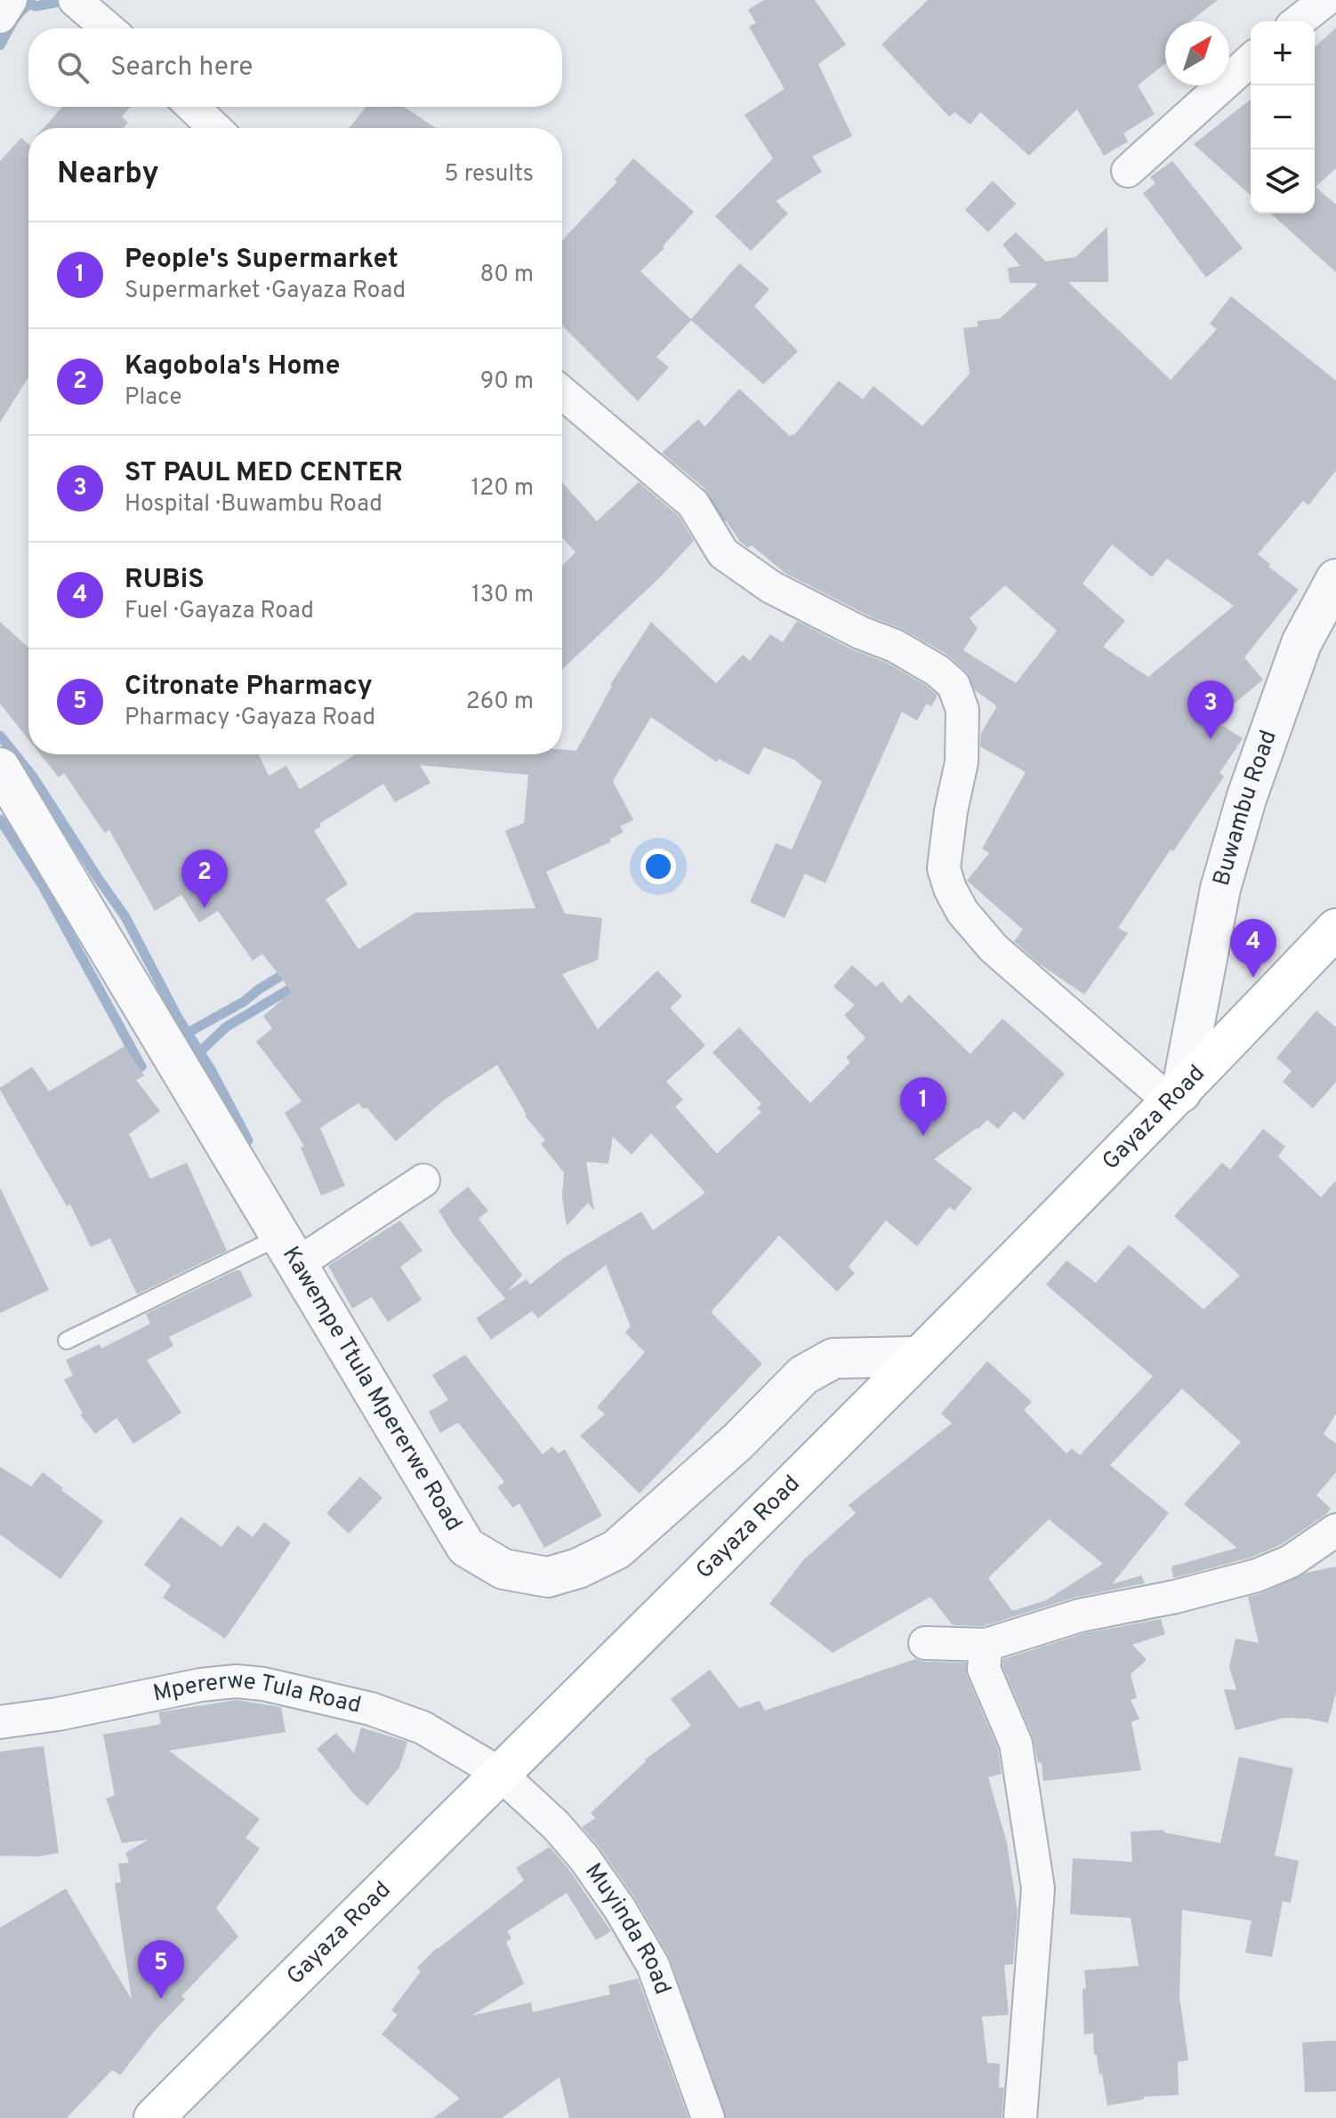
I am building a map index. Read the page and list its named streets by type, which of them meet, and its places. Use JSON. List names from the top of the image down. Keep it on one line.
{"streets":{"main road":["Gayaza Road"],"street":["Buwambu Road","Kawempe Ttula Mpererwe Road","Mpererwe Tula Road","Muyinda Road"]},"crossings":[["Buwambu Road","Gayaza Road"],["Gayaza Road","Kawempe Ttula Mpererwe Road"],["Gayaza Road","Mpererwe Tula Road"],["Gayaza Road","Muyinda Road"],["Mpererwe Tula Road","Muyinda Road"]],"north":"top right","page":{"map_buttons":["+","−"],"search":"Search here","heading":["Nearby","5 results"],"list":[{"mark":"1","name":"People's Supermarket","note":"Supermarket · Gayaza Road","value":"80 m"},{"mark":"2","name":"Kagobola's Home","note":"Place","value":"90 m"},{"mark":"3","name":"ST PAUL MED CENTER","note":"Hospital · Buwambu Road","value":"120 m"},{"mark":"4","name":"RUBiS","note":"Fuel · Gayaza Road","value":"130 m"},{"mark":"5","name":"Citronate Pharmacy","note":"Pharmacy · Gayaza Road","value":"260 m"}],"pins":["3","2","4","1","5"]}}
